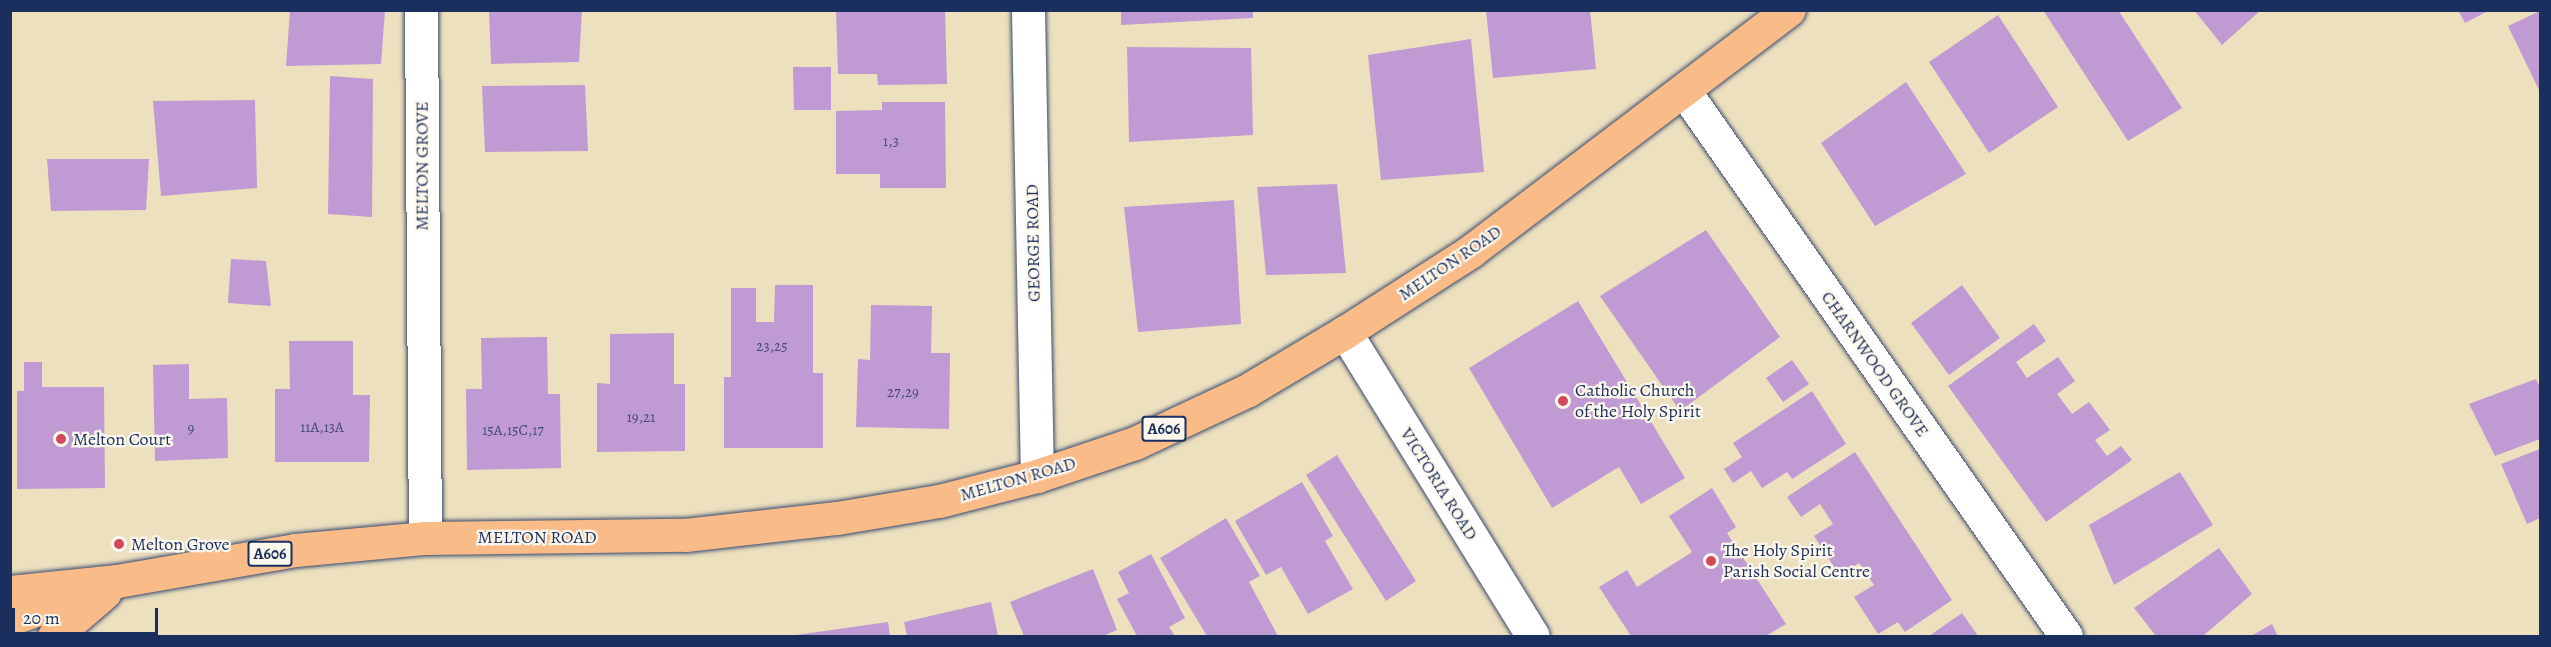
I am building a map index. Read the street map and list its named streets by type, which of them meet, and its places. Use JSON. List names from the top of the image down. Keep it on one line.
{"streets":{"main road":["MELTON ROAD","A606"],"street":["MELTON GROVE","GEORGE ROAD","CHARNWOOD GROVE","VICTORIA ROAD"]},"crossings":[["MELTON GROVE","MELTON ROAD"],["GEORGE ROAD","MELTON ROAD"],["MELTON ROAD","CHARNWOOD GROVE"],["MELTON ROAD","VICTORIA ROAD"]],"places":["Catholic Church of the Holy Spirit","Melton Court","Melton Grove","The Holy Spirit Parish Social Centre"],"house_numbers":["1,3","23,25","27,29","19,21","11A,13A","9","15A,15C,17"],"scale_bar":"20 m"}
